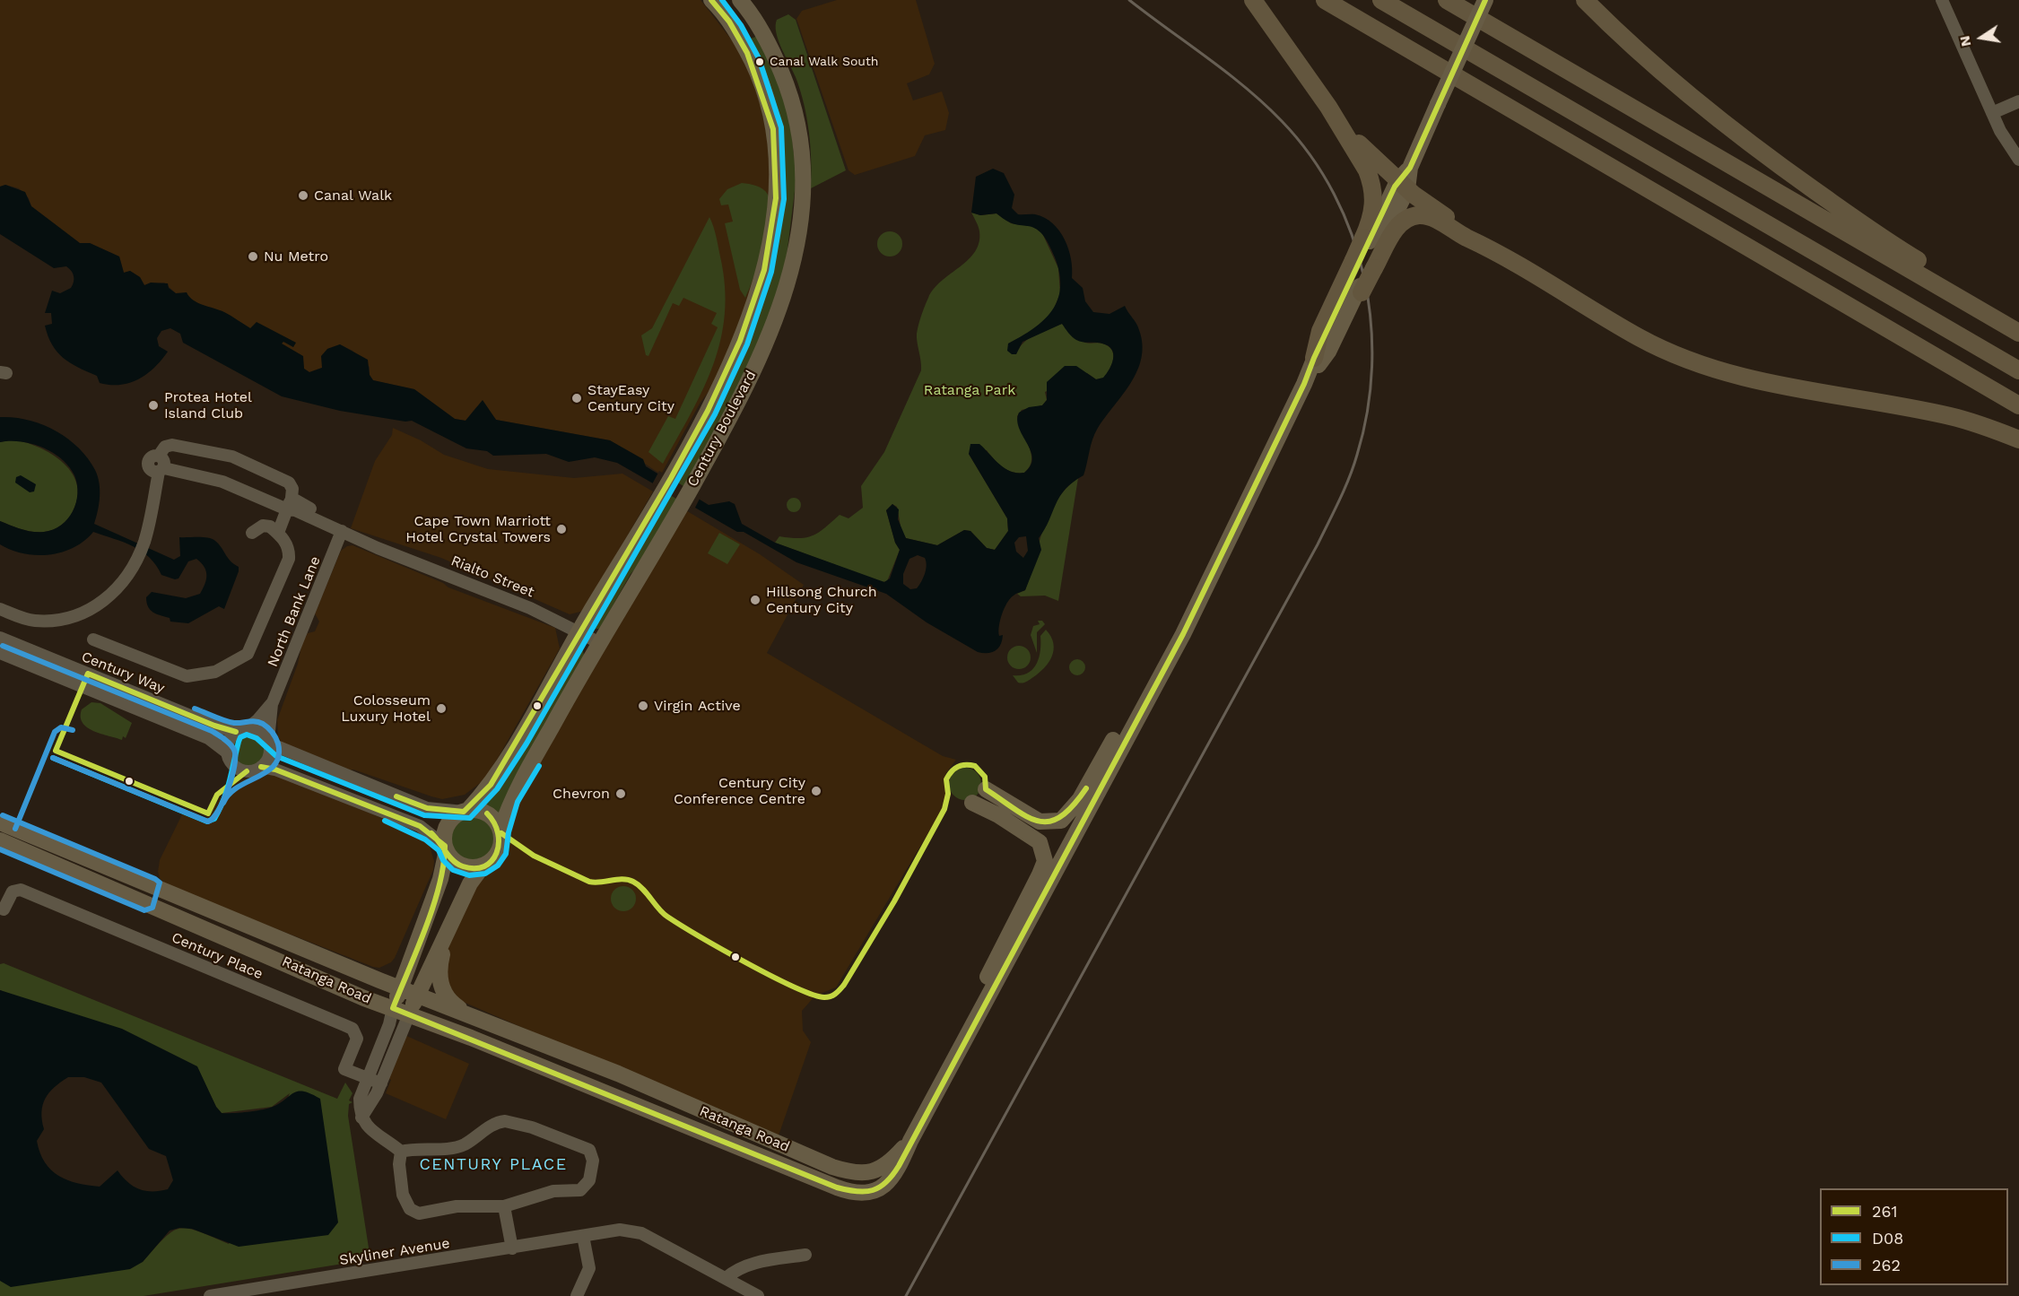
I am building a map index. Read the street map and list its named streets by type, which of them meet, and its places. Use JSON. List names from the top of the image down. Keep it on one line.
{"streets":{"main road":["Century Boulevard","Ratanga Road"],"street":["Rialto Street","North Bank Lane","Century Way","Century Place","Skyliner Avenue"]},"crossings":[["Century Boulevard","Rialto Street"],["Century Boulevard","Ratanga Road"],["Rialto Street","North Bank Lane"],["North Bank Lane","Century Way"]],"districts":["CENTURY PLACE"],"parks":["Ratanga Park"],"places":["Canal Walk South","Canal Walk","Nu Metro","StayEasy Century City","Protea Hotel Island Club","Cape Town Marriott Hotel Crystal Towers","Hillsong Church Century City","Virgin Active","Colosseum Luxury Hotel","Century City Conference Centre","Chevron"],"lines":["transit line 261","transit line D08","transit line 262"],"legend":["261","D08","262"],"north":"left"}
